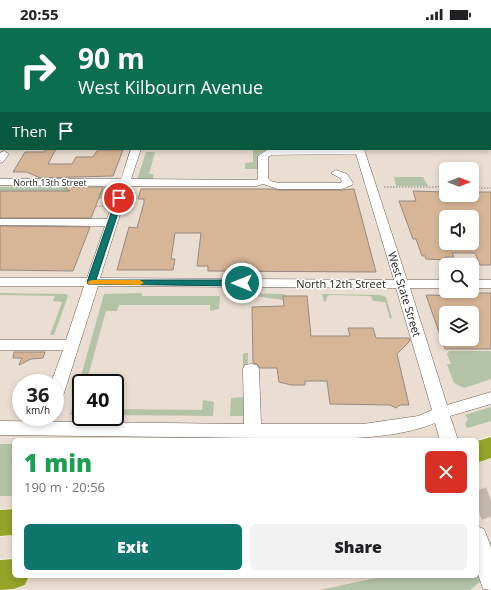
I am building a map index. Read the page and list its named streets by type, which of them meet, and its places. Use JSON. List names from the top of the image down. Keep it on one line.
{"streets":{"street":["North 13th Street","North 12th Street","West State Street"]},"crossings":[["North 12th Street","West State Street"]],"north":"right","page":{"status":"20:55","turn":["90 m","West Kilbourn Avenue"],"then":"Then","speed":"36 km/h","limit":"40","heading":["1 min","190 m · 20:56"],"buttons":["Exit","Share"]}}
